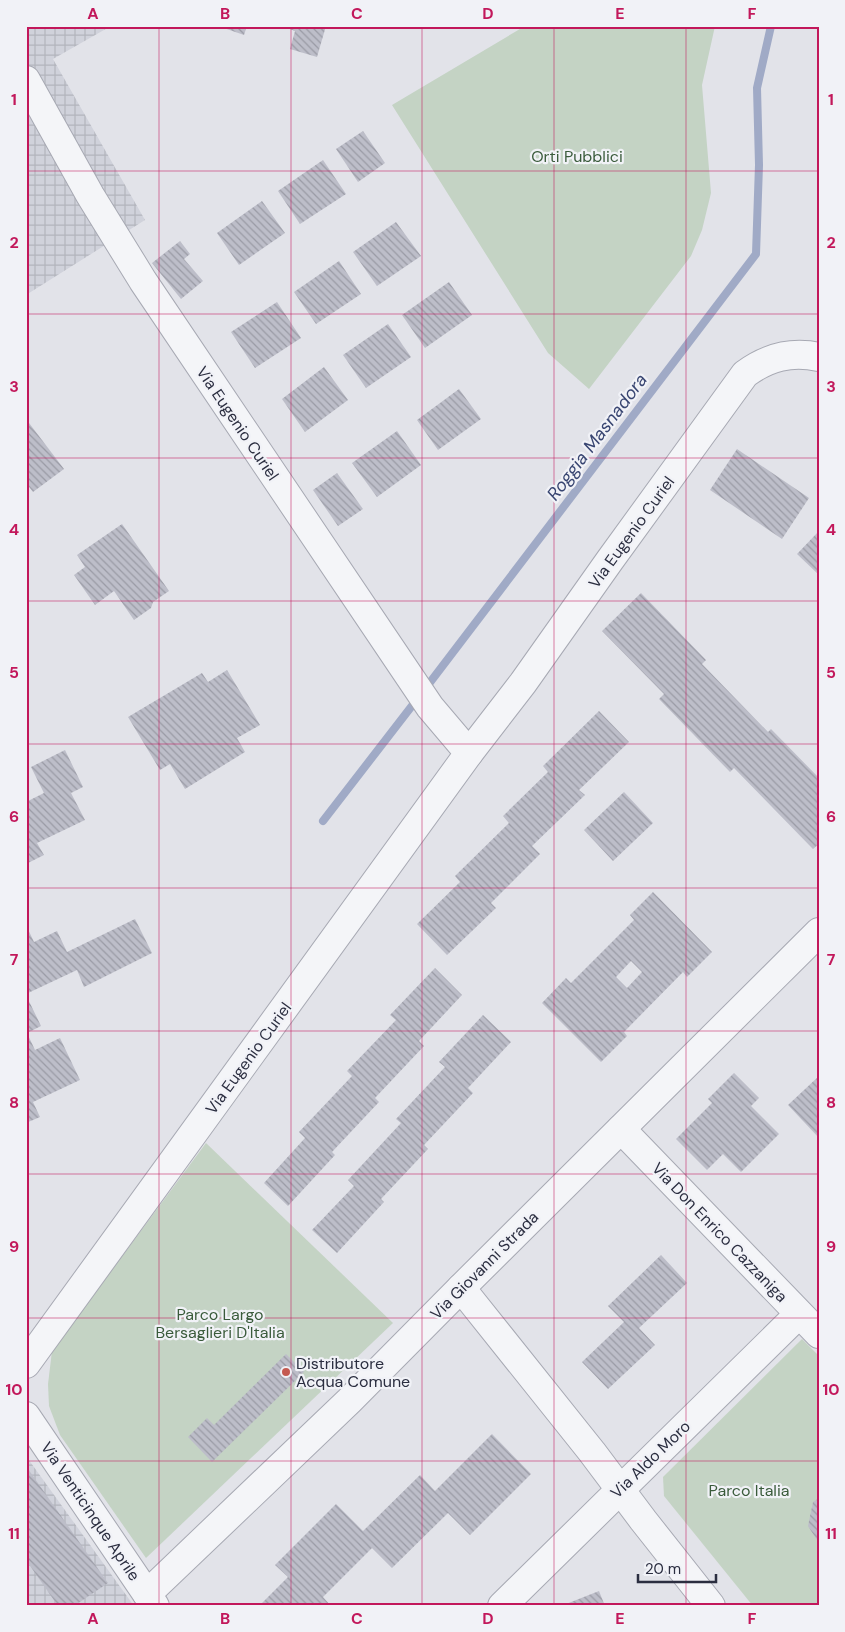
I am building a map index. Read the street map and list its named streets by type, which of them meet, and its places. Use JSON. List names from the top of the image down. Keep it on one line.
{"streets":{"street":["Via Eugenio Curiel","Via Don Enrico Cazzaniga","Via Giovanni Strada","Via Aldo Moro","Via Venticinque Aprile"]},"crossings":[["Via Don Enrico Cazzaniga","Via Giovanni Strada"],["Via Don Enrico Cazzaniga","Via Aldo Moro"],["Via Giovanni Strada","Via Venticinque Aprile"]],"water":["Roggia Masnadora"],"parks":["Orti Pubblici","Parco Largo Bersaglieri D'Italia","Parco Italia"],"places":["Distributore Acqua Comune"],"scale_bar":"20 m","grid":{"columns":["A","B","C","D","E","F"],"rows":["1","2","3","4","5","6","7","8","9","10","11"]}}
